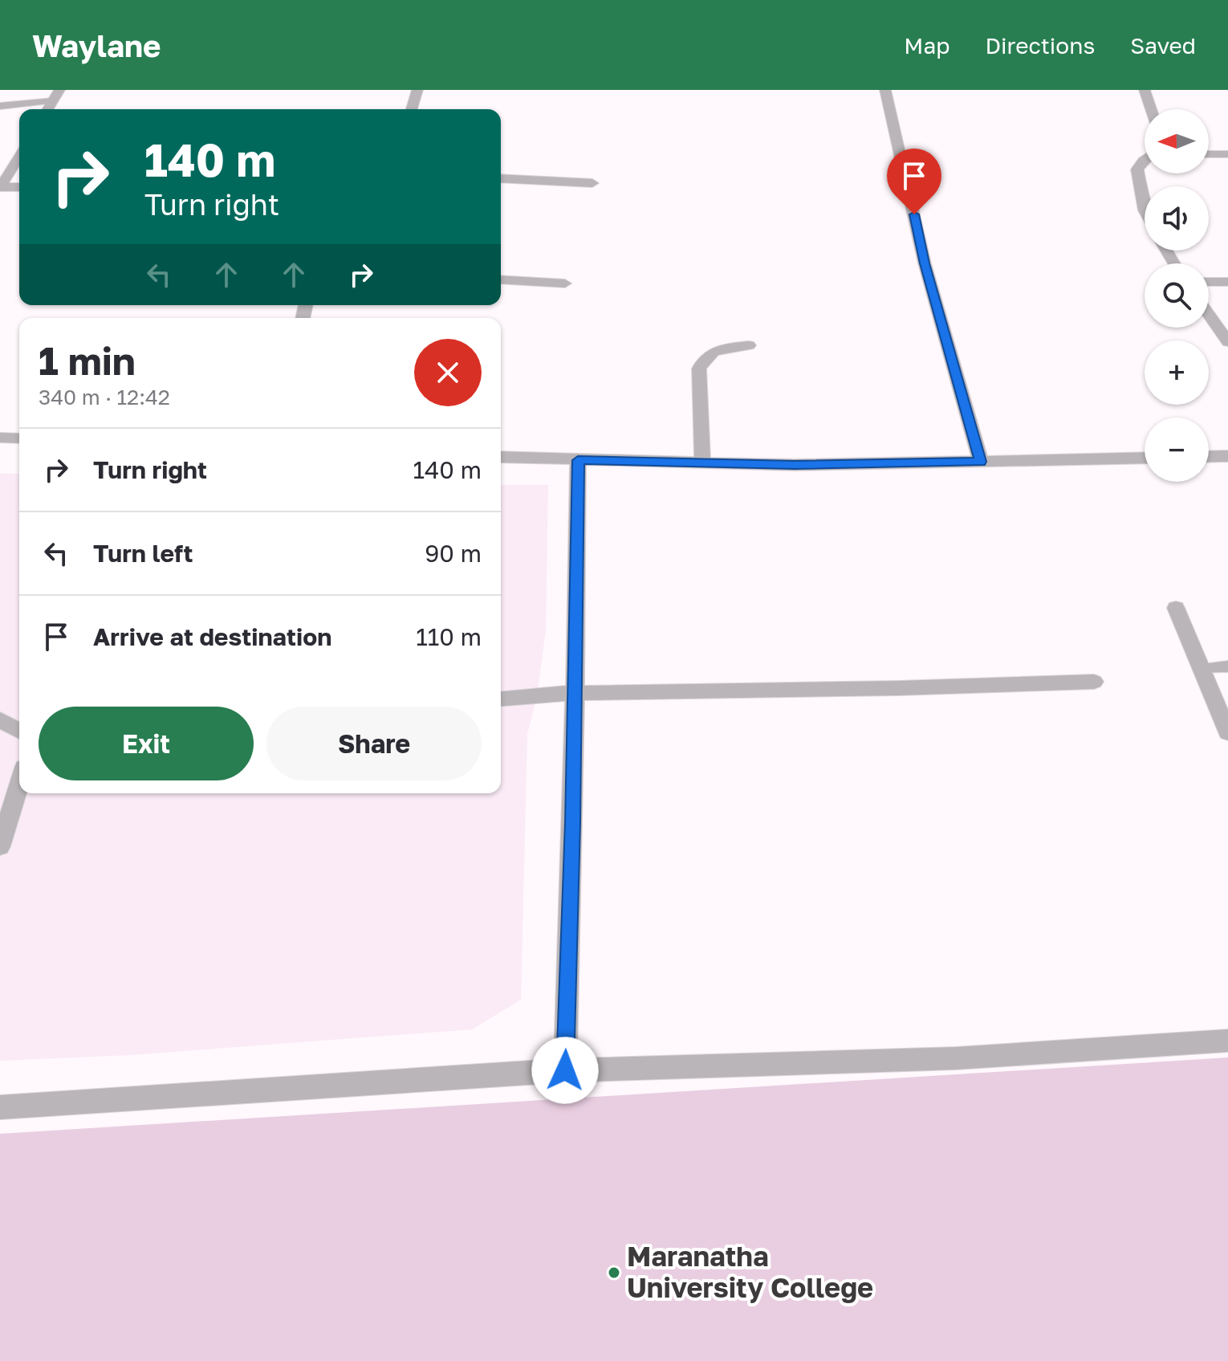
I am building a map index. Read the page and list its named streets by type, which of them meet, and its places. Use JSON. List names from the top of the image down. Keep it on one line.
{"places":["Maranatha University College"],"north":"left","page":{"header":"Waylane","nav":["Map","Directions","Saved"],"map_buttons":["+","−"],"turn":["140 m","Turn right"],"heading":["1 min","340 m · 12:42"],"list":[{"name":"Turn right","value":"140 m"},{"name":"Turn left","value":"90 m"},{"name":"Arrive at destination","value":"110 m"}],"buttons":["Exit","Share"]}}
